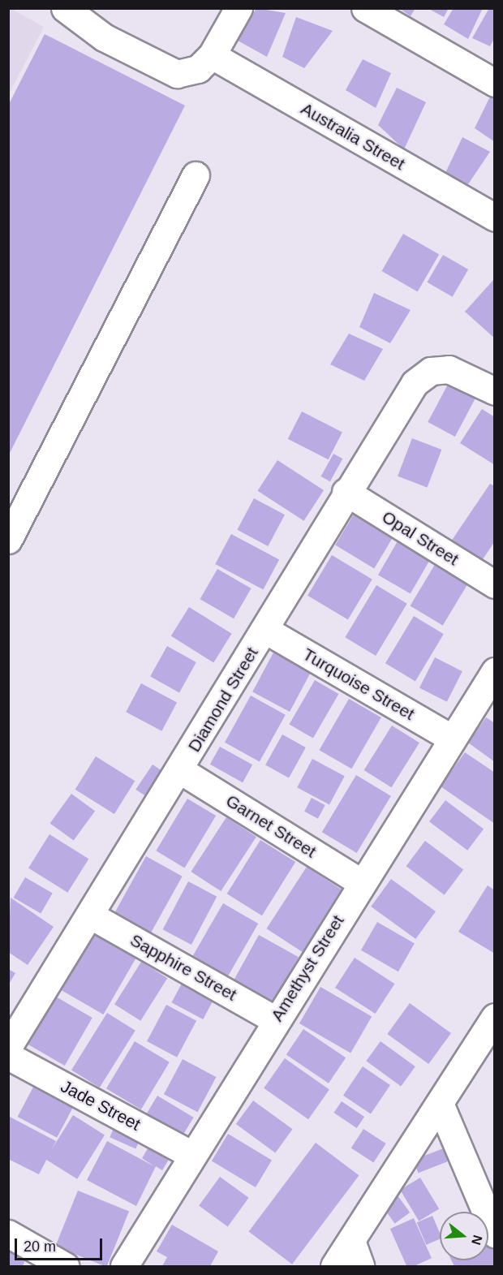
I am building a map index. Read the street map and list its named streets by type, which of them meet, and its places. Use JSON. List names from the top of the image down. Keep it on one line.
{"streets":{"street":["Australia Street","Opal Street","Turquoise Street","Diamond Street","Garnet Street","Sapphire Street","Amethyst Street","Jade Street"]},"crossings":[["Opal Street","Diamond Street"],["Turquoise Street","Diamond Street"],["Turquoise Street","Amethyst Street"],["Diamond Street","Garnet Street"],["Diamond Street","Sapphire Street"],["Garnet Street","Amethyst Street"],["Sapphire Street","Amethyst Street"],["Amethyst Street","Jade Street"]],"scale_bar":"20 m","north":"right"}
